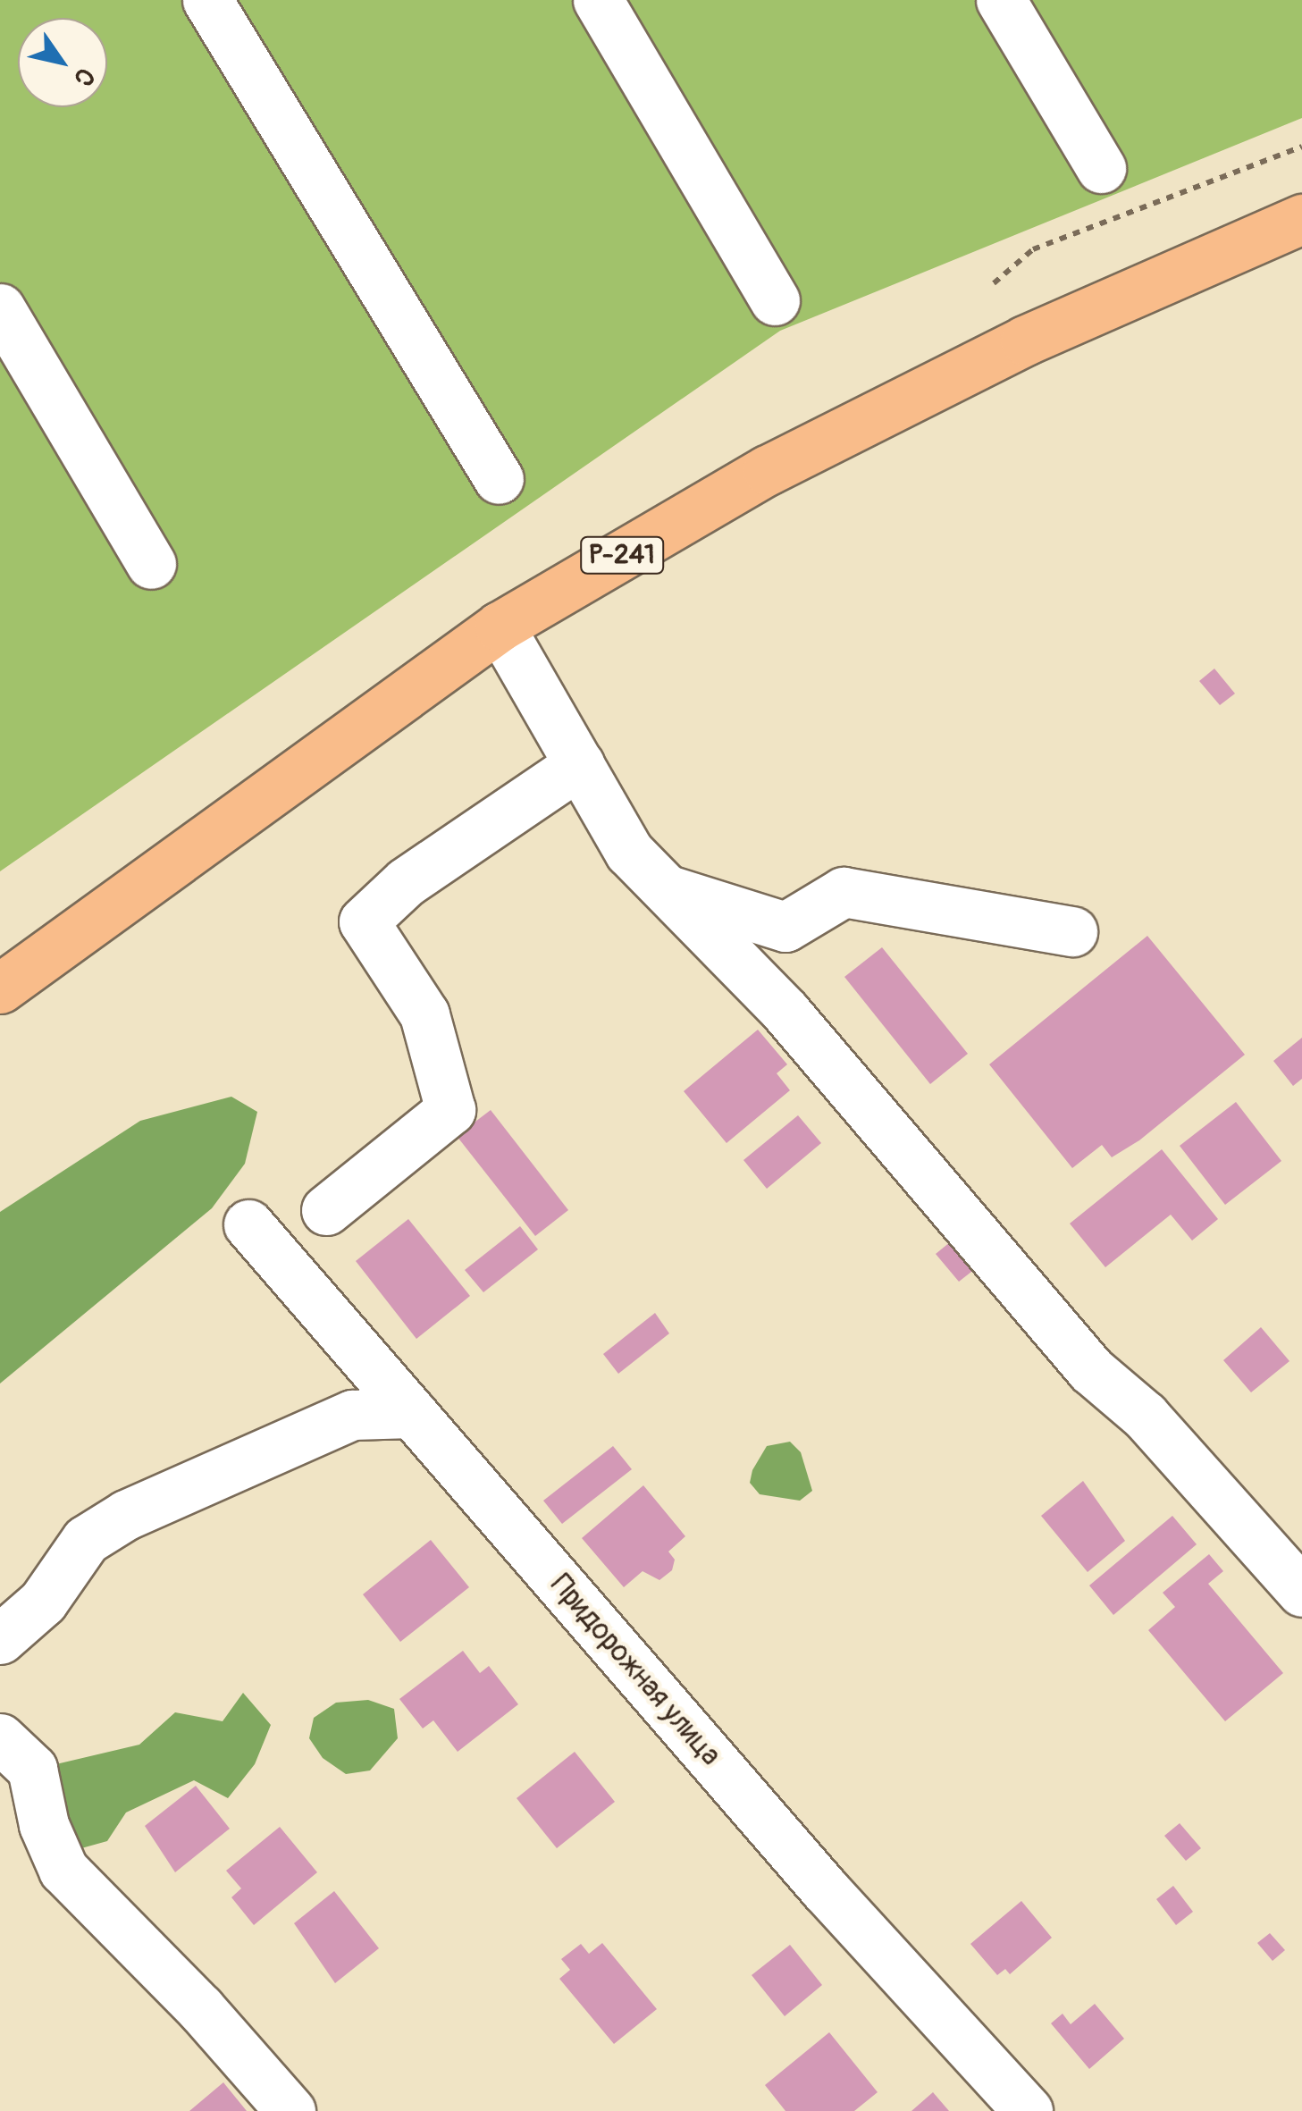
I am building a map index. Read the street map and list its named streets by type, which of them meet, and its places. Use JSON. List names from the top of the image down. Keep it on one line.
{"streets":{"highway":["Р-241"],"street":["Придорожная улица"]},"north":"bottom right"}
